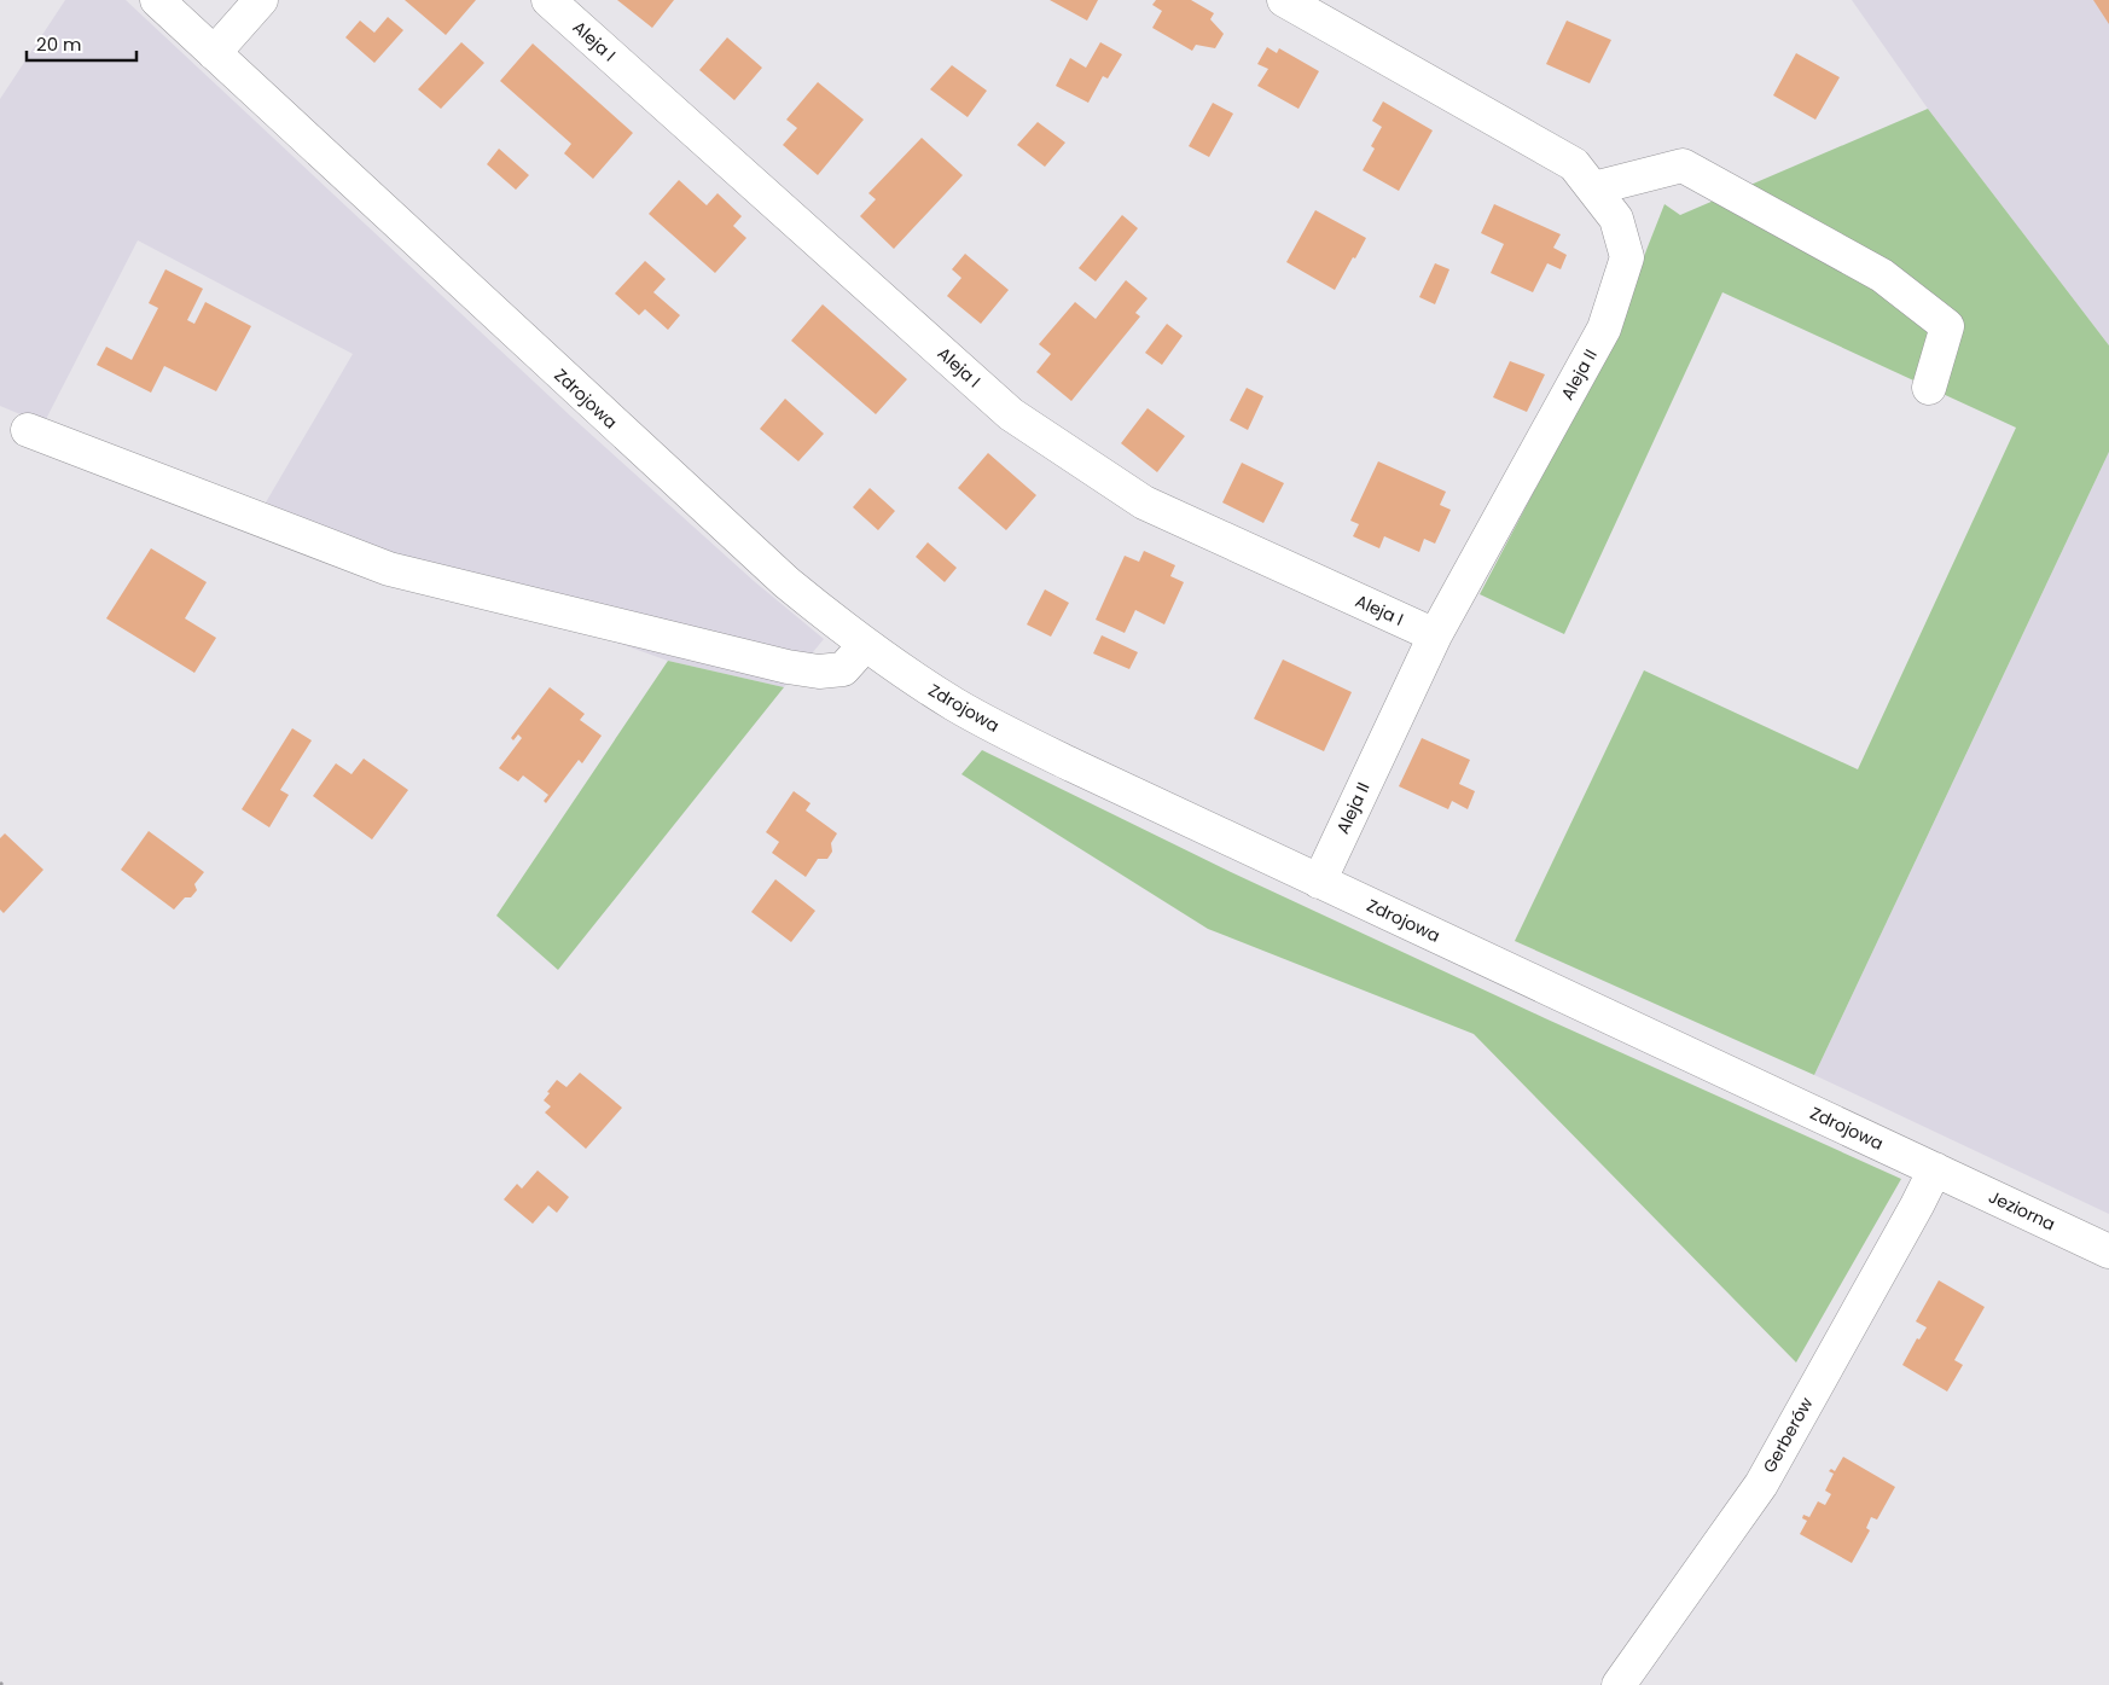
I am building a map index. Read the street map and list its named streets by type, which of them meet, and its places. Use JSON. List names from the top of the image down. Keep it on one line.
{"streets":{"street":["Aleja I","Aleja II","Zdrojowa","Jeziorna","Gerberów"]},"crossings":[["Aleja I","Aleja II"],["Aleja II","Zdrojowa"],["Zdrojowa","Jeziorna"],["Zdrojowa","Gerberów"],["Jeziorna","Gerberów"]],"scale_bar":"20 m"}
